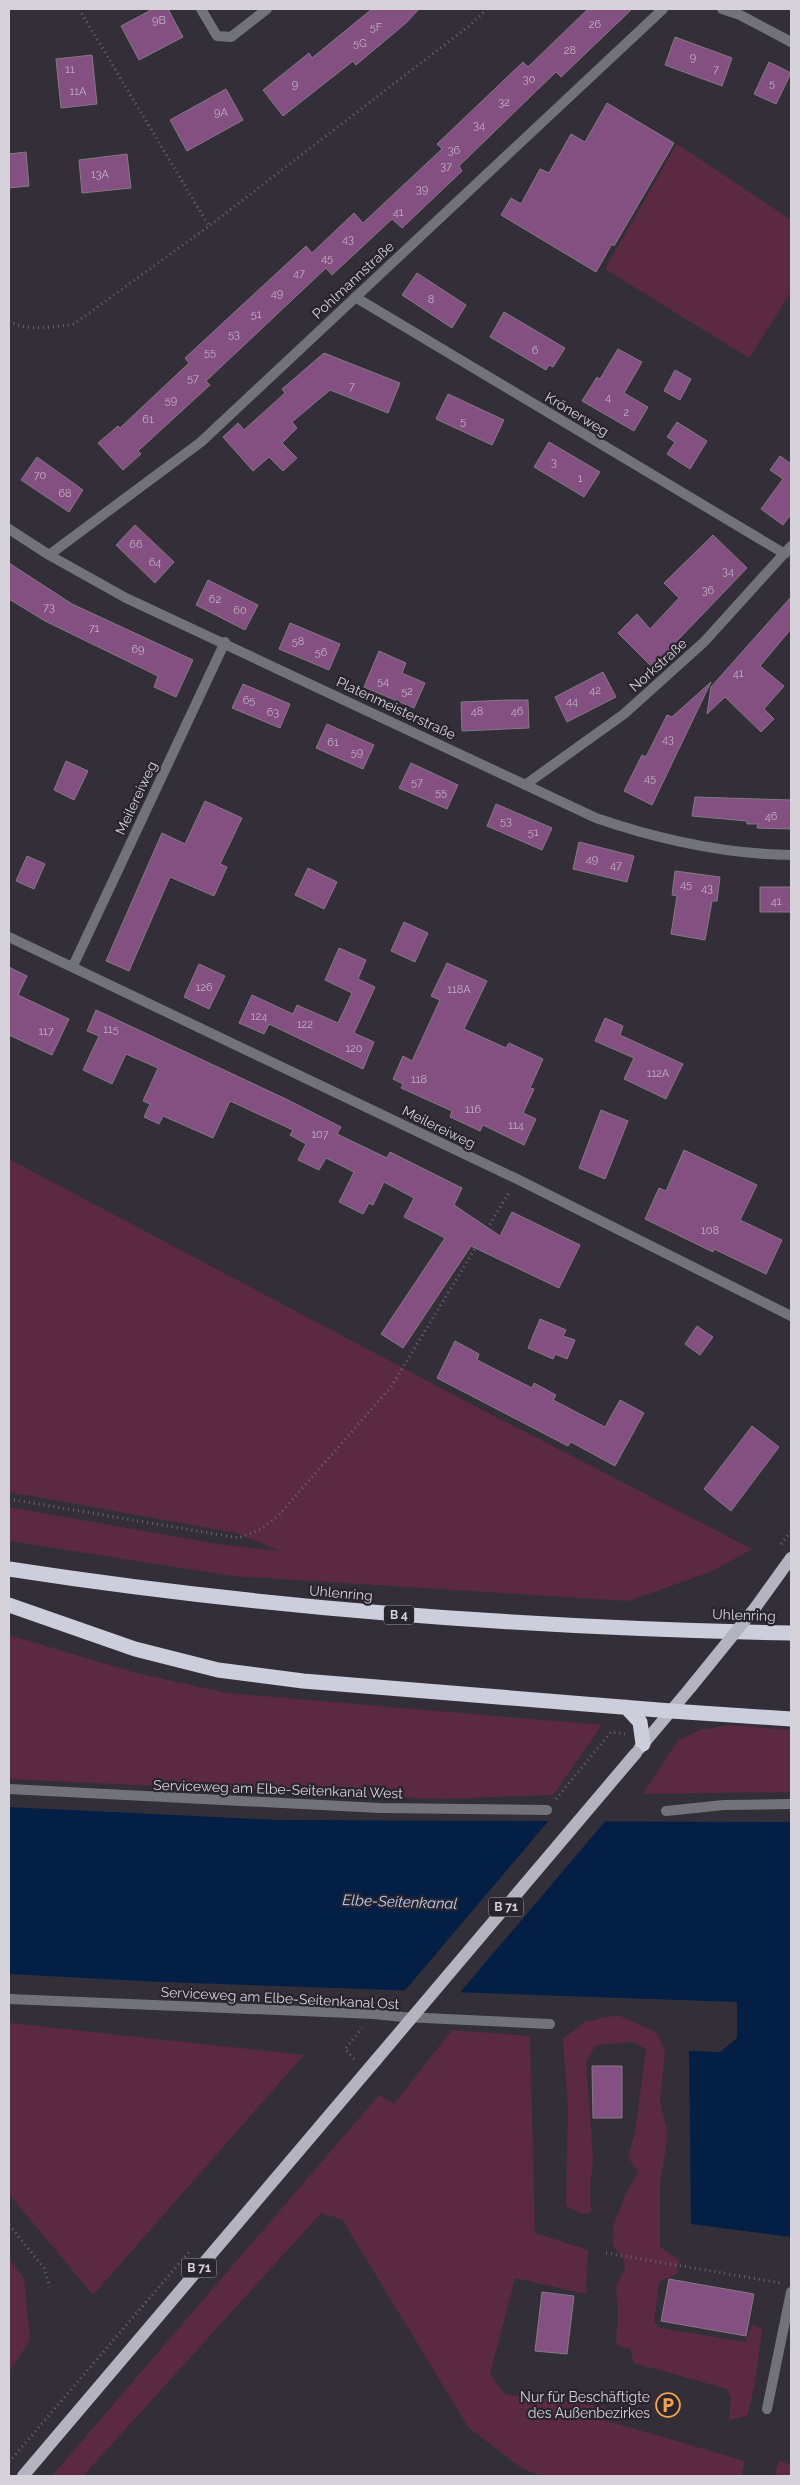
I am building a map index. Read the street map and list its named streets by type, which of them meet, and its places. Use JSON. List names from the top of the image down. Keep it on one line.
{"streets":{"highway":["Uhlenring","B 4"],"main road":["B 71"],"street":["Pohlmannstraße","Krönerweg","Norkstraße","Platenmeisterstraße","Meilereiweg","Serviceweg am Elbe-Seitenkanal West","Serviceweg am Elbe-Seitenkanal Ost"]},"crossings":[["Pohlmannstraße","Krönerweg"],["Pohlmannstraße","Platenmeisterstraße"],["Krönerweg","Norkstraße"],["Norkstraße","Platenmeisterstraße"],["Platenmeisterstraße","Meilereiweg"]],"water":["Elbe-Seitenkanal"],"places":{"parking":["Nur für Beschäftigte des Außenbezirkes"]},"house_numbers":["9B","26","5F","5G","28","9","11","7","30","5","9","11A","32","9A","34","36","37","13A","39","41","43","45","47","49","8","51","53","6","55","57","7","4","59","2","61","5","3","70","1","68","66","64","34","36","62","73","60","71","58","69","56","41","54","42","52","65","44","48","46","63","43","61","59","45","57","55","46","53","51","49","47","45","43","41","126","118A","124","122","115","117","120","112A","118","116","114","107","108"]}
